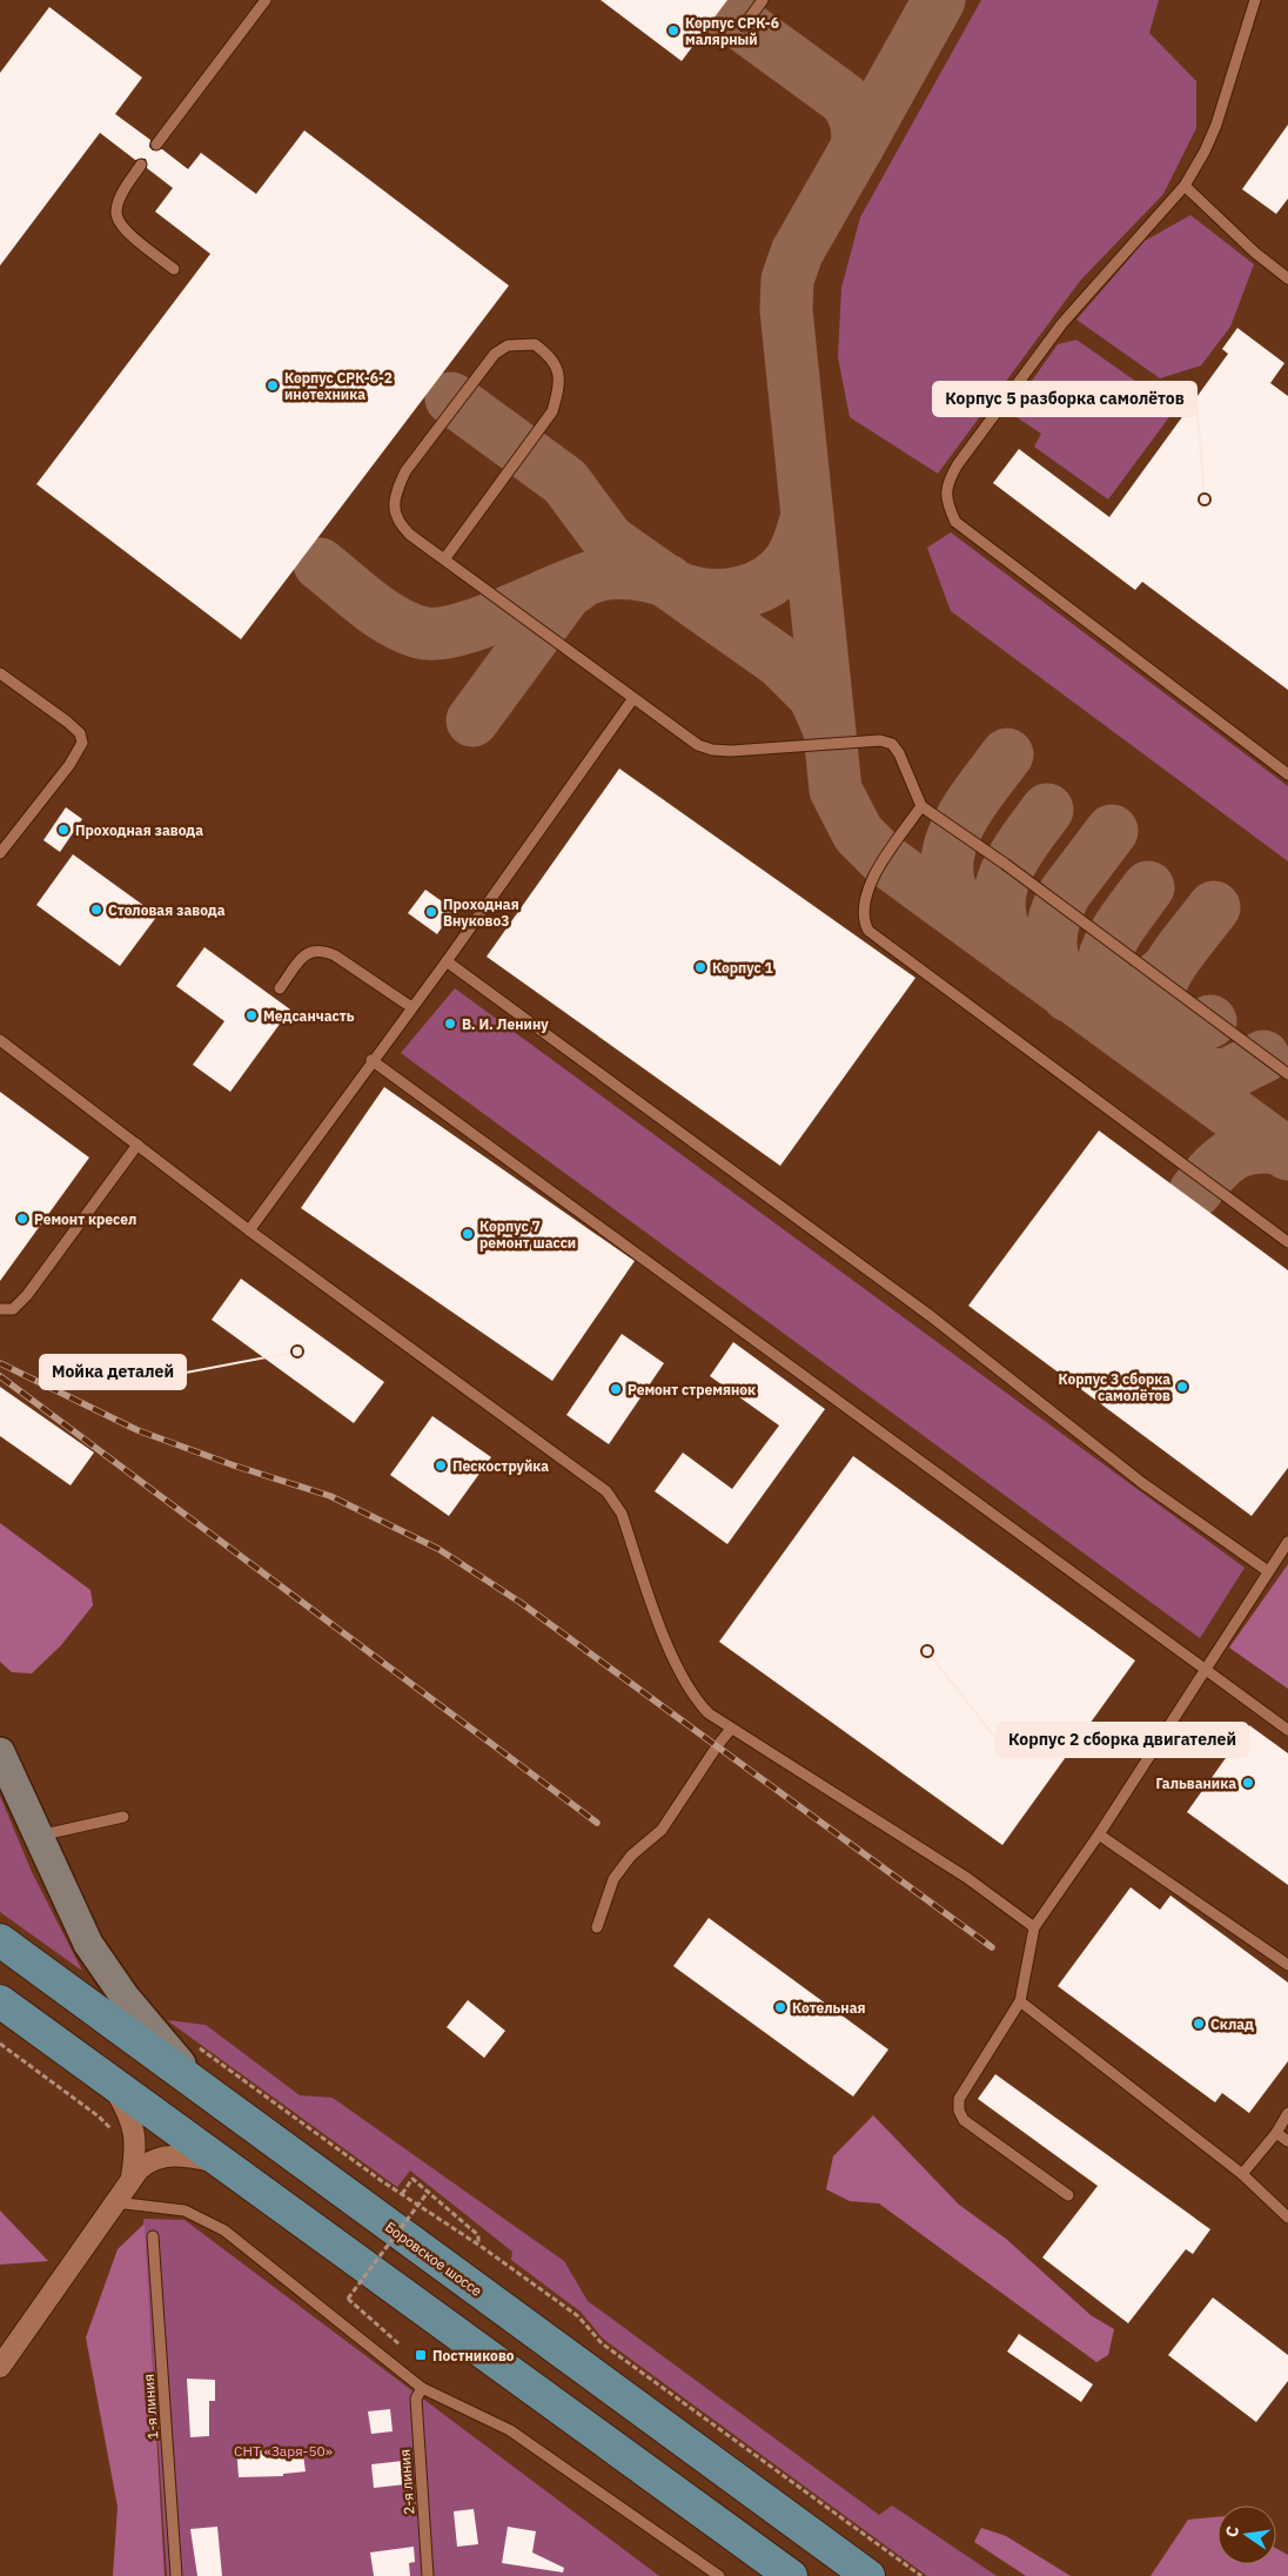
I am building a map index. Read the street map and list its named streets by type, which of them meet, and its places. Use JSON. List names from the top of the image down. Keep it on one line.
{"streets":{"main road":["Боровское шоссе"],"lane":["1-я линия","2-я линия"]},"parks":["СНТ «Заря-50»"],"places":{"other":["Корпус СРК-6 малярный","Корпус СРК-6-2 инотехника","Корпус 5 разборка самолётов","Проходная завода","Столовая завода","Проходная Внуково3","Корпус 1","Медсанчасть","В. И. Ленину","Ремонт кресел","Корпус 7 ремонт шасси","Мойка деталей","Корпус 3 сборка самолётов","Ремонт стремянок","Пескоструйка","Корпус 2 сборка двигателей","Гальваника","Котельная","Склад"],"transit":["Постниково"]},"north":"left"}
